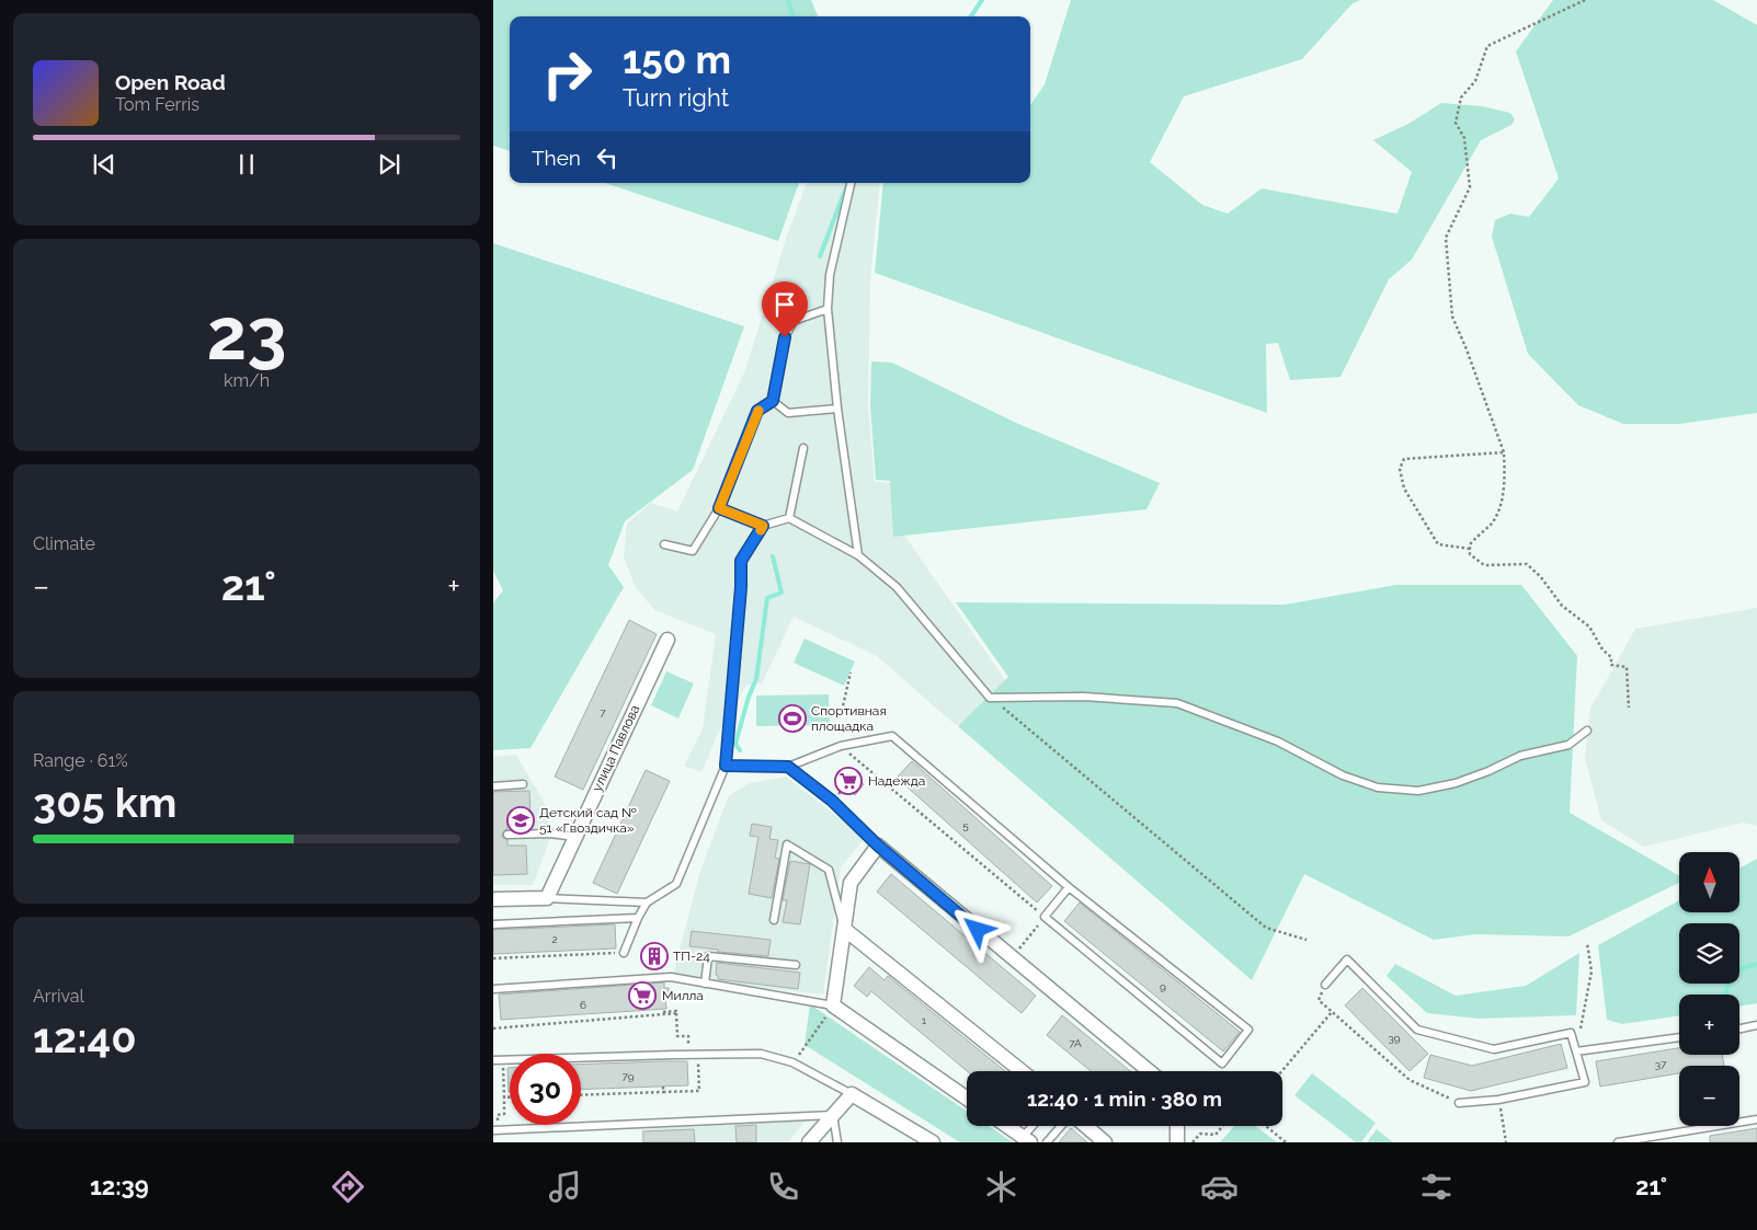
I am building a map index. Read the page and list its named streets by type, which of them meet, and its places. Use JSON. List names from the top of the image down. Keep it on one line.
{"streets":{"street":["улица Павлова"]},"places":{"sports":["Спортивная площадка"],"supermarket":["Надежда","Милла"],"school or university":["Детский сад № 51 «Гвоздичка»"],"building":["ТП-24"]},"house_numbers":["7","5","2","9","6","1","39","7А","37","79"],"north":"top","page":{"turn":["150 m","Turn right"],"song":["Open Road","Tom Ferris"],"then":"Then","tile":[["23","km/h"],"Climate",["Range · 61%","305 km"],["Arrival","12:40"]],"heat":["−","21°","+"],"map_buttons":["+","−"],"limit":"30","trip":"12:40 · 1 min · 380 m","tabs":["12:39","21°"]}}
